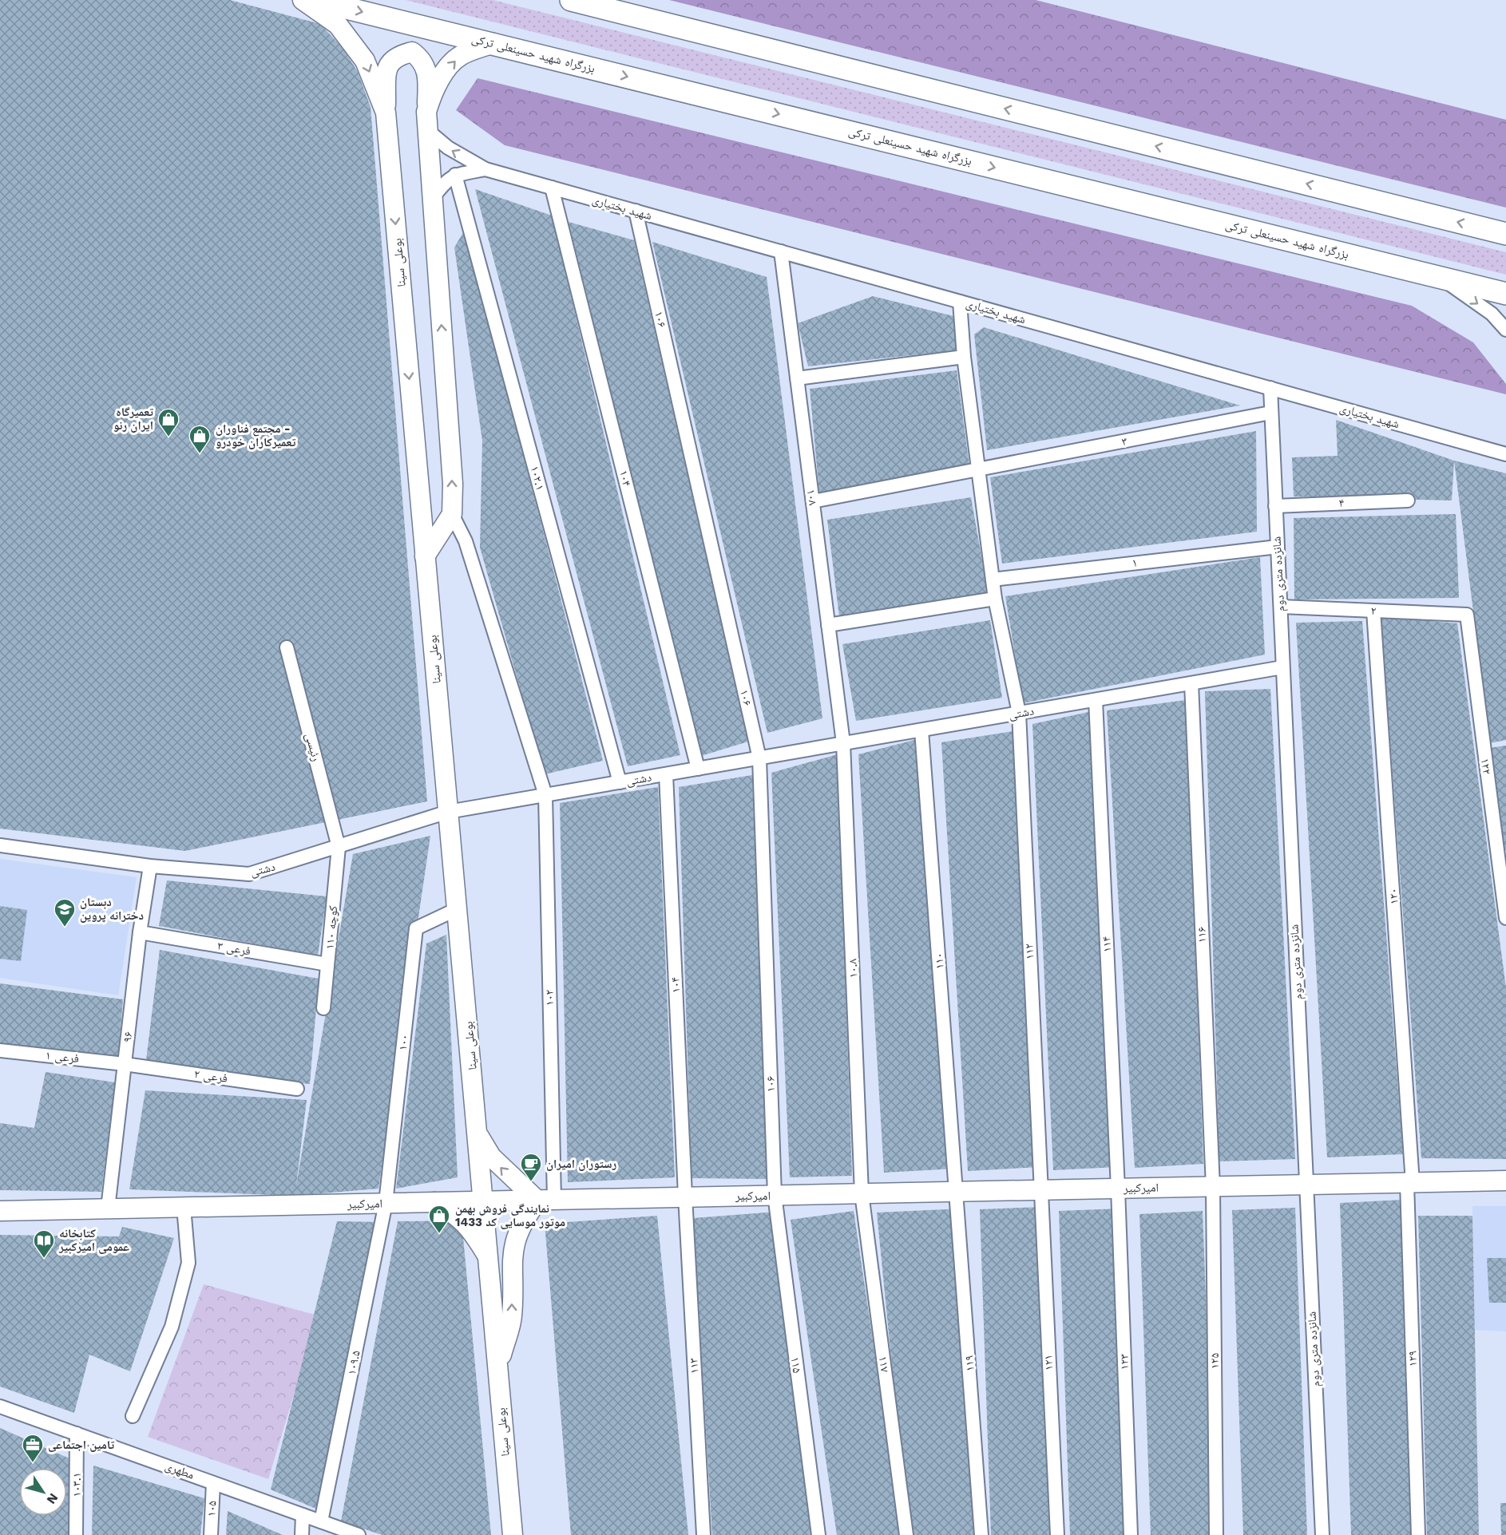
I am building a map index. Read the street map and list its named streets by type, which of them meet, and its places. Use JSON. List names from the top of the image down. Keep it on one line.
{"streets":{"highway":["بزرگراه شهید حسینعلی ترکی"],"main road":["بوعلی سینا","امیرکبیر"],"street":["شهید بختیاری","۱۰۶","۳","۱۰۲.۱","۱۰۴","۱۰۸","۴","۱","شانزده متری دوم","۲","دشتی","رئیسی","۱۲۲","۱۲۰","کوچه ۱۱۰","۱۱۶","۱۱۴","فرعی ۳","۱۱۲","۱۱۰","۱۰.۸","۱۰۲","۹۶","۱۰۰","فرعی ۱","فرعی ۲","۱۲۹","۱۲۵","۱۲۳","۱۰۹.۵","۱۲۱","۱۱۹","۱۱۷","۱۱۵","۱۱۳","مطهری","۱۰۳.۱","۱۰۵"]},"crossings":[["شهید بختیاری","۱۰۶"],["شهید بختیاری","۱۰۴"],["شهید بختیاری","۱۰۸"],["شهید بختیاری","شانزده متری دوم"],["شهید بختیاری","۱۱۲"],["بوعلی سینا","دشتی"],["بوعلی سینا","۱۰۰"],["بوعلی سینا","امیرکبیر"],["۱۰۶","دشتی"],["۱۰۶","امیرکبیر"],["۱۰۶","۱۱۵"],["۳","۱۰۸"],["۳","شانزده متری دوم"],["۳","۱۱۲"],["۱۰۲.۱","دشتی"],["۱۰۴","دشتی"],["۱۰۴","امیرکبیر"],["۱۰۴","۱۱۳"],["۱۰۸","دشتی"],["۱۰۸","۱۰.۸"],["۴","شانزده متری دوم"],["۱","شانزده متری دوم"],["۱","۱۱۲"],["شانزده متری دوم","۲"],["شانزده متری دوم","دشتی"],["شانزده متری دوم","امیرکبیر"],["۲","۱۲۲"],["۲","۱۲۰"],["دشتی","رئیسی"],["دشتی","کوچه ۱۱۰"],["دشتی","۱۱۶"],["دشتی","۱۱۴"],["دشتی","۱۱۲"],["دشتی","۱۱۰"],["دشتی","۱۰.۸"],["دشتی","۱۰۲"],["دشتی","۹۶"],["رئیسی","کوچه ۱۱۰"],["۱۲۰","امیرکبیر"],["۱۲۰","۱۲۹"],["کوچه ۱۱۰","فرعی ۳"],["۱۱۶","امیرکبیر"],["۱۱۶","۱۲۵"],["۱۱۴","امیرکبیر"],["۱۱۴","۱۲۳"],["فرعی ۳","۹۶"],["۱۱۲","امیرکبیر"],["۱۱۲","۱۲۱"],["۱۱۰","امیرکبیر"],["۱۱۰","۱۱۹"],["۱۰.۸","امیرکبیر"],["۱۰.۸","۱۱۷"],["۱۰۲","امیرکبیر"],["۹۶","فرعی ۱"],["۹۶","فرعی ۲"],["۹۶","امیرکبیر"],["۱۰۰","امیرکبیر"],["۱۰۰","۱۰۹.۵"],["فرعی ۱","فرعی ۲"],["امیرکبیر","۱۲۹"],["امیرکبیر","۱۲۵"],["امیرکبیر","۱۲۳"],["امیرکبیر","۱۰۹.۵"],["امیرکبیر","۱۲۱"],["امیرکبیر","۱۱۹"],["امیرکبیر","۱۱۷"],["امیرکبیر","۱۱۵"],["امیرکبیر","۱۱۳"],["۱۰۹.۵","مطهری"],["مطهری","۱۰۳.۱"],["مطهری","۱۰۵"]],"places":{"shop":["تعمیرگاه ایران رنو","مجتمع فناوران - تعمیرکاران خودرو","نمایندگی فروش بهمن موتور موسایی کد 1433"],"school or university":["دبستان دخترانه پروین"],"cafe":["رستوران امیران"],"library":["کتابخانه عمومی امیرکبیر"],"office":["تامین اجتماعی"]},"north":"bottom right"}
